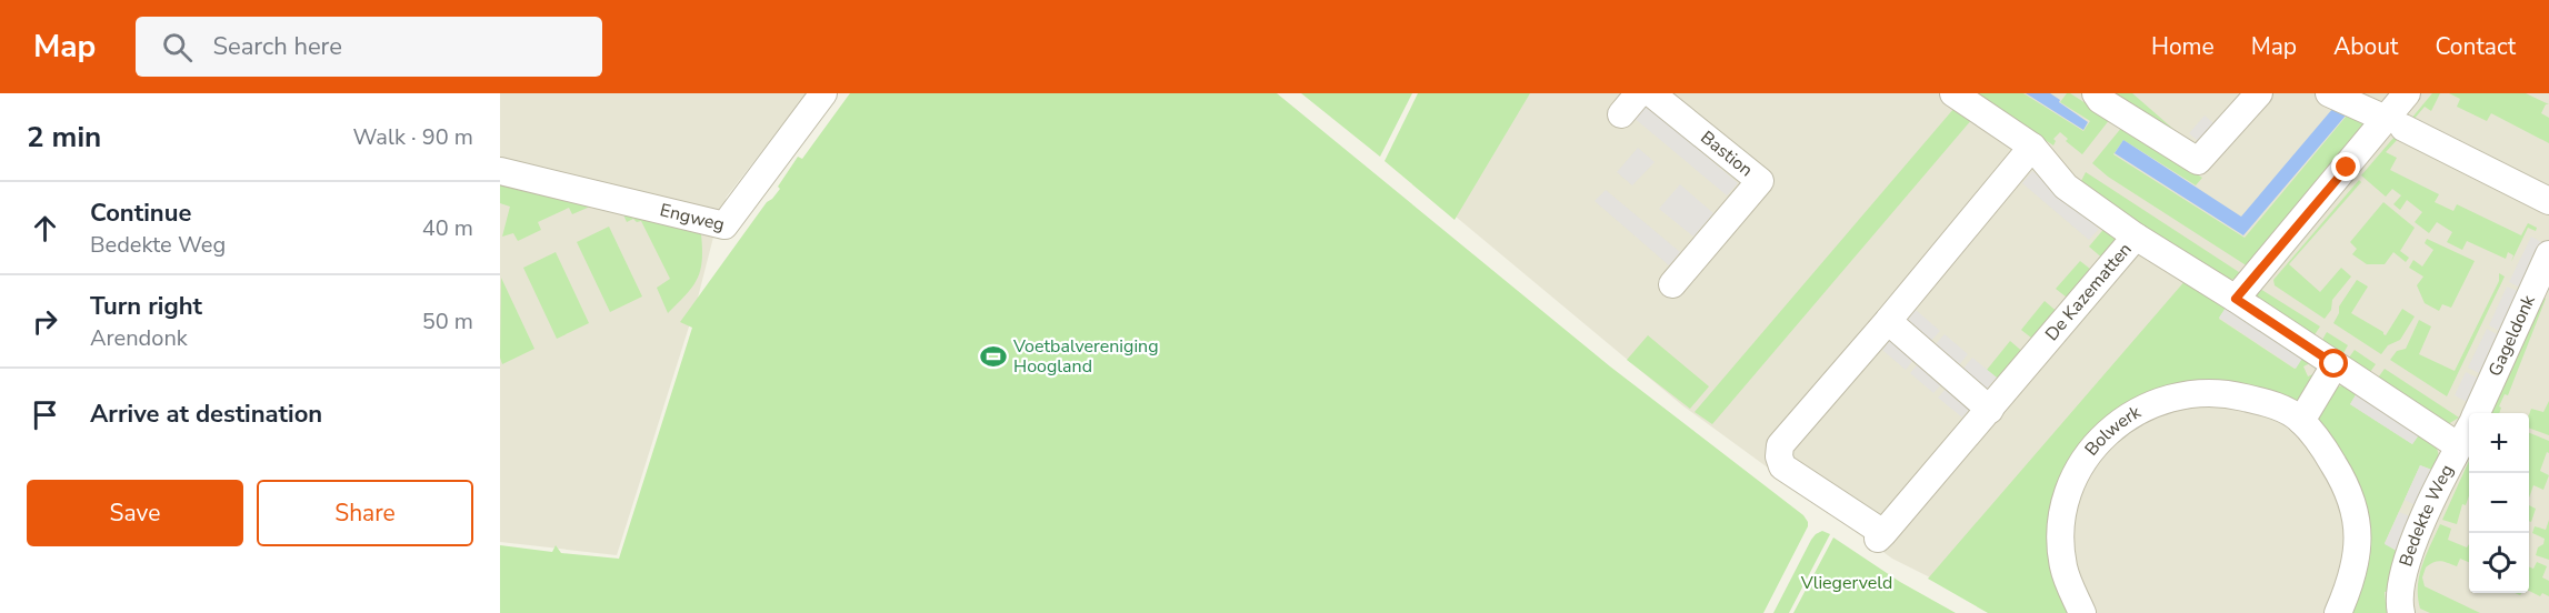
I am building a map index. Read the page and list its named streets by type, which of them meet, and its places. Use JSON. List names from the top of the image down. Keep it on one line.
{"streets":{"street":["Bastion","Engweg","De Kazematten","Gageldonk","Bolwerk","Bedekte Weg"]},"crossings":[["De Kazematten","Bedekte Weg"],["Gageldonk","Bedekte Weg"]],"parks":["Vliegerveld"],"places":{"sports":["Voetbalvereniging Hoogland"]},"page":{"header":"Map","search":"Search here","nav":["Home","Map","About","Contact"],"heading":["2 min","Walk · 90 m"],"list":[["Continue","Bedekte Weg","40 m"],["Turn right","Arendonk","50 m"],"Arrive at destination"],"map_buttons":["+","−"],"buttons":["Save","Share"]}}
